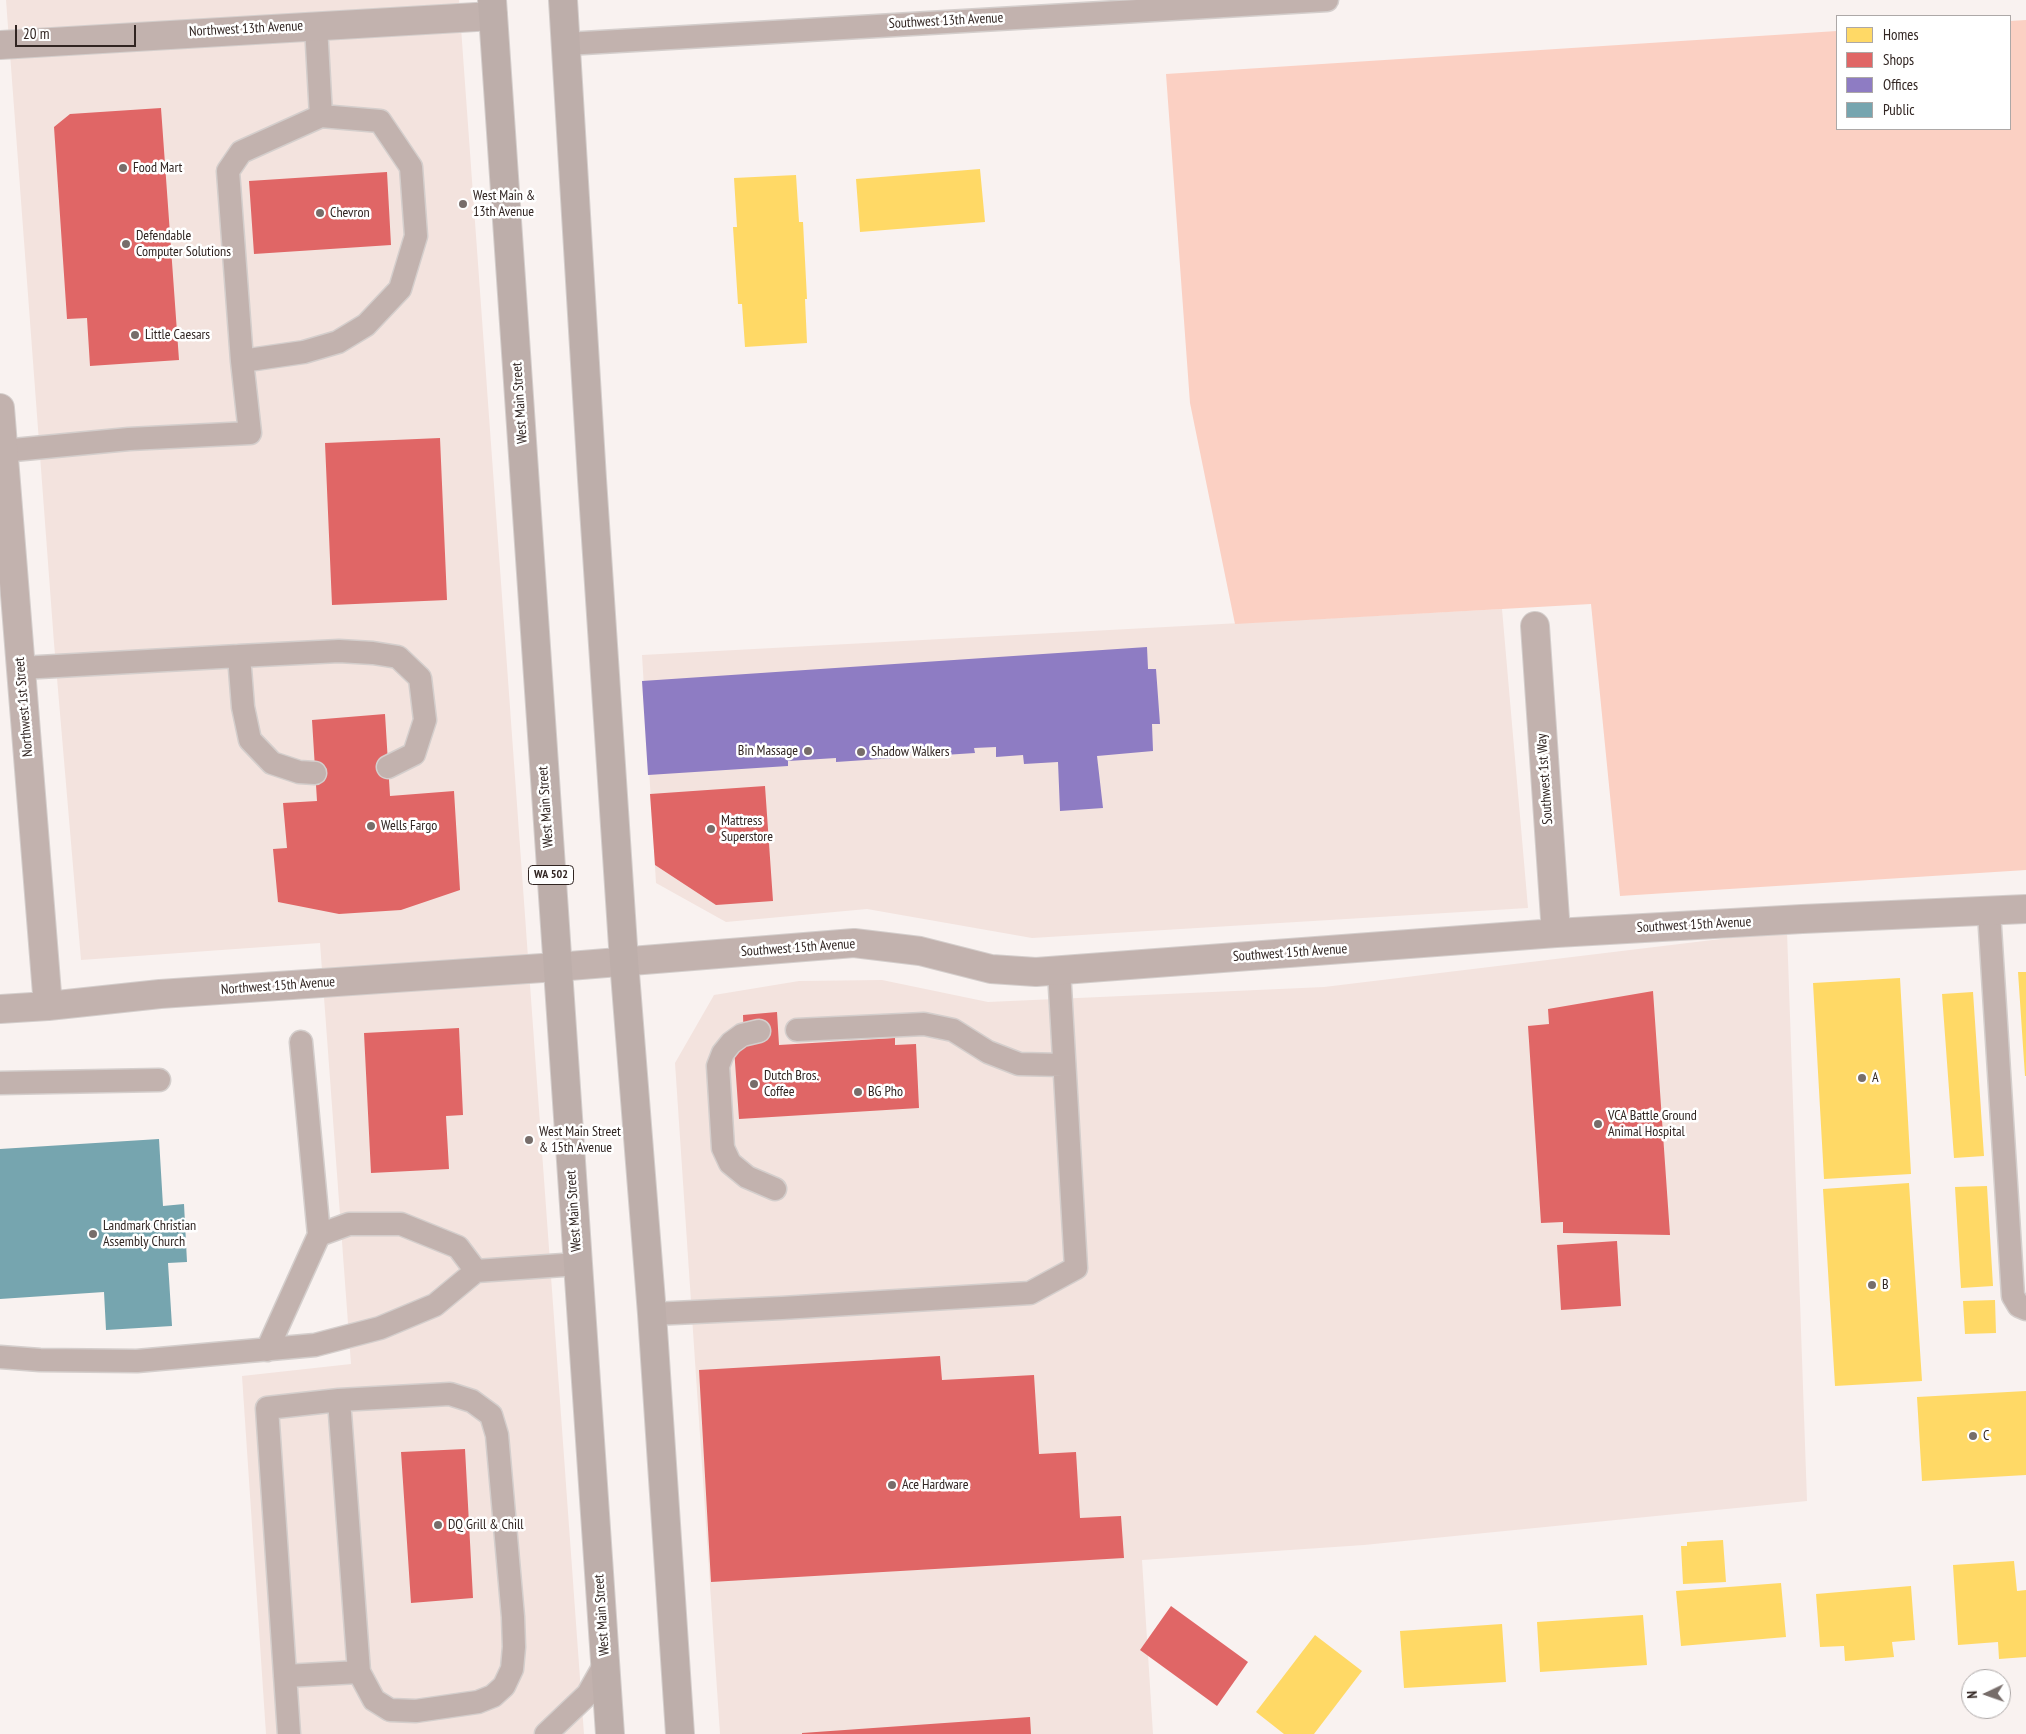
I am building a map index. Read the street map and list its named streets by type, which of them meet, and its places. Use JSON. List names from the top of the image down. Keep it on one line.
{"streets":{"highway":["West Main Street","WA 502"],"street":["Northwest 13th Avenue","Northwest 1st Street","Southwest 1st Way","Southwest 15th Avenue","Northwest 15th Avenue"],"lane":["Southwest 13th Avenue"]},"crossings":[["Northwest 13th Avenue","West Main Street"],["West Main Street","Southwest 15th Avenue"],["West Main Street","Northwest 15th Avenue"],["Northwest 1st Street","Northwest 15th Avenue"],["Southwest 1st Way","Southwest 15th Avenue"],["Southwest 15th Avenue","Northwest 15th Avenue"]],"places":["Food Mart","West Main & 13th Avenue","Chevron","Defendable Computer Solutions","Little Caesars","Bin Massage","Shadow Walkers","Wells Fargo","Mattress Superstore","A","Dutch Bros. Coffee","BG Pho","VCA Battle Ground Animal Hospital","West Main Street & 15th Avenue","Landmark Christian Assembly Church","B","C","Ace Hardware","DQ Grill & Chill"],"legend":["Homes","Shops","Offices","Public"],"scale_bar":"20 m","north":"left"}
